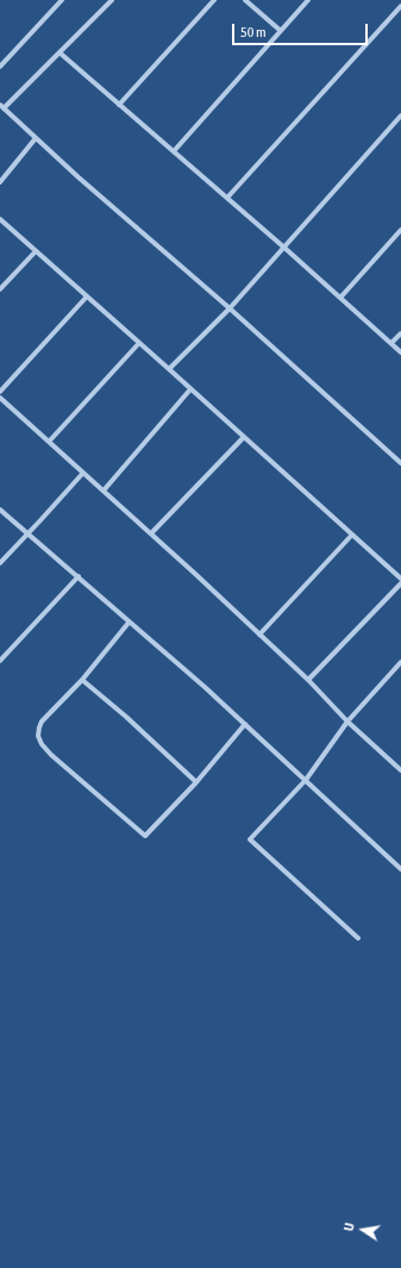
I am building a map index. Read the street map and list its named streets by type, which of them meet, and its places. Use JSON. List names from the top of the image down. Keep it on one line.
{"scale_bar":"50 m","north":"left"}
